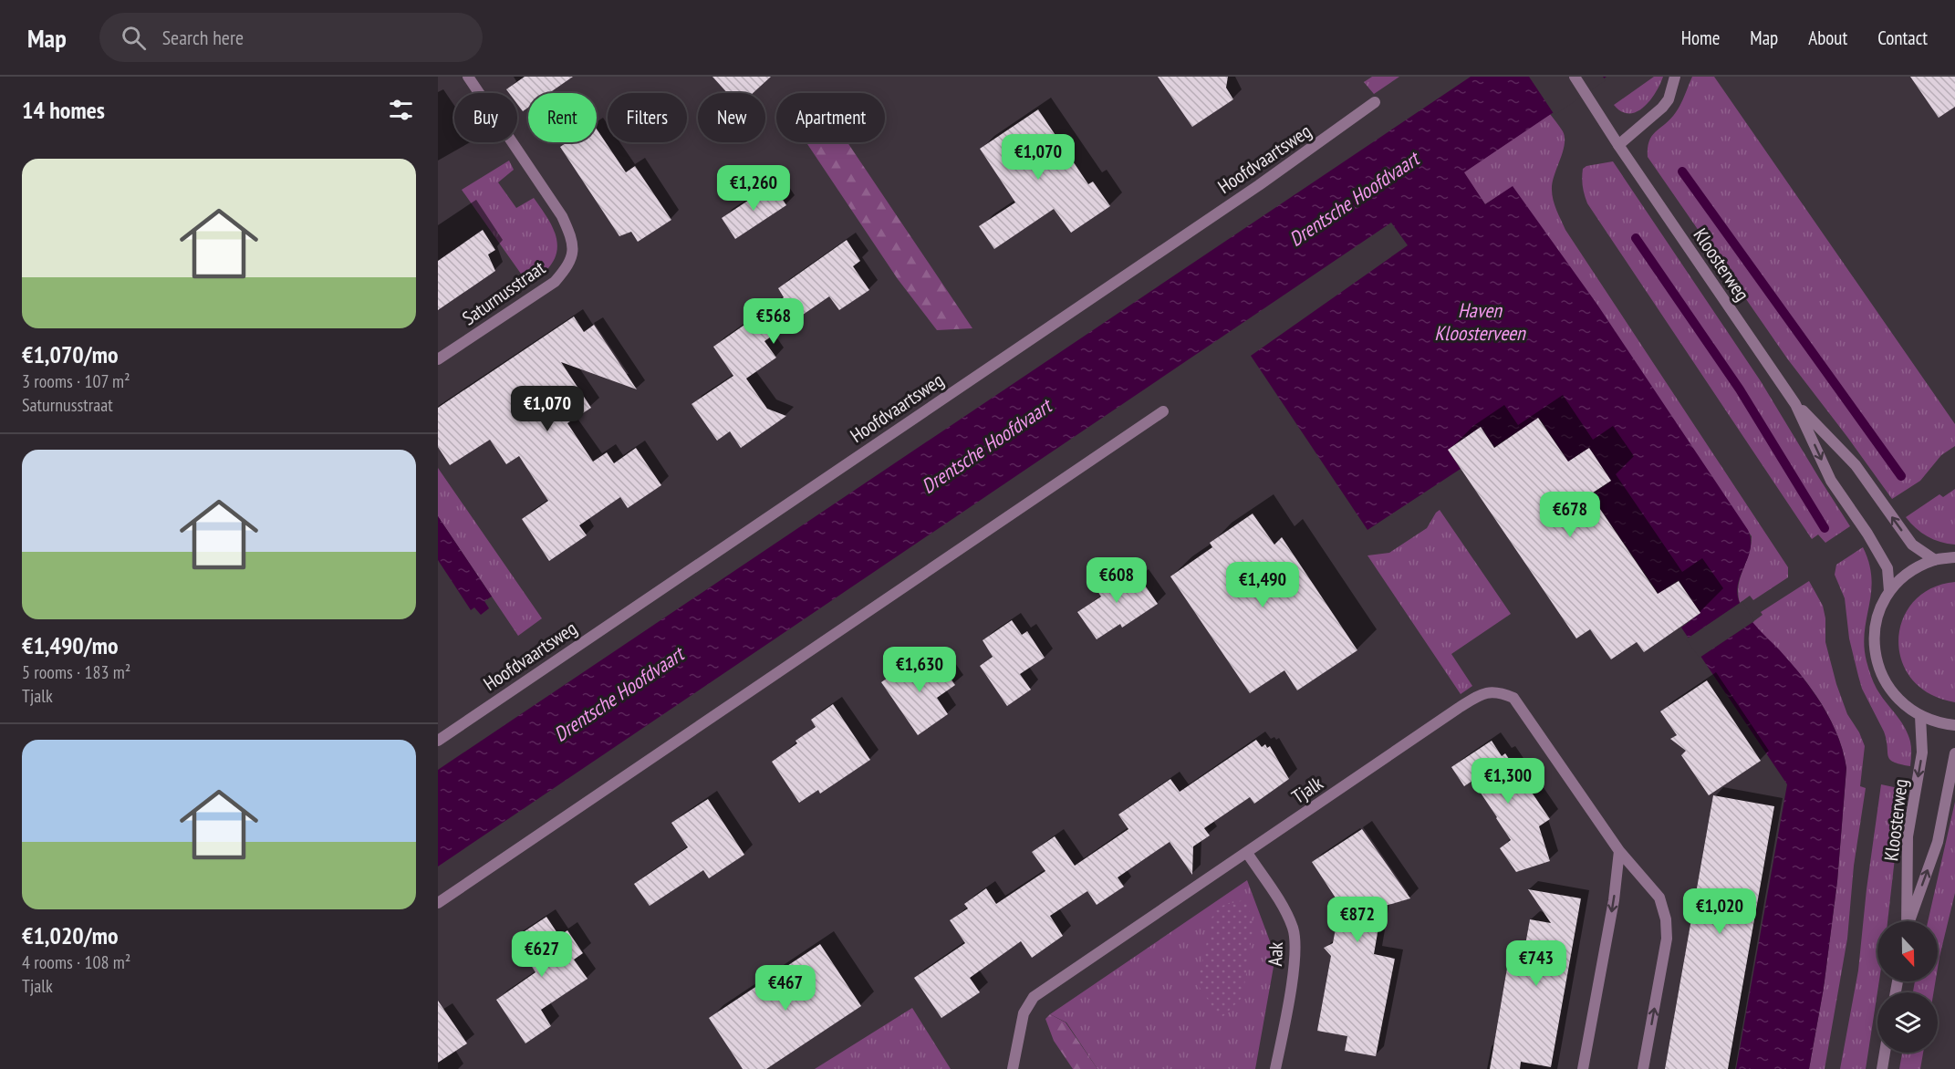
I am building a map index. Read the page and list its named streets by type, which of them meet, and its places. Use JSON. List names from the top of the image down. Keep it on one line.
{"streets":{"street":["Hoofdvaartsweg","Kloosterweg","Saturnusstraat","Tjalk","Aak"]},"crossings":[["Tjalk","Aak"]],"water":["Drentsche Hoofdvaart","Haven Kloosterveen"],"north":"bottom","page":{"header":"Map","search":"Search here","nav":["Home","Map","About","Contact"],"heading":"14 homes","chip":["Buy","Rent","Filters","New","Apartment"],"price":["€1,070","€1,260","€568","€1,070","€678","€608","€1,490","€1,630","€1,300","€1,020","€872","€627","€743","€467"],"list":[{"name":"€1,070/mo","note":"3 rooms · 107 m² · Saturnusstraat"},{"name":"€1,490/mo","note":"5 rooms · 183 m² · Tjalk"},{"name":"€1,020/mo","note":"4 rooms · 108 m² · Tjalk"}]}}
